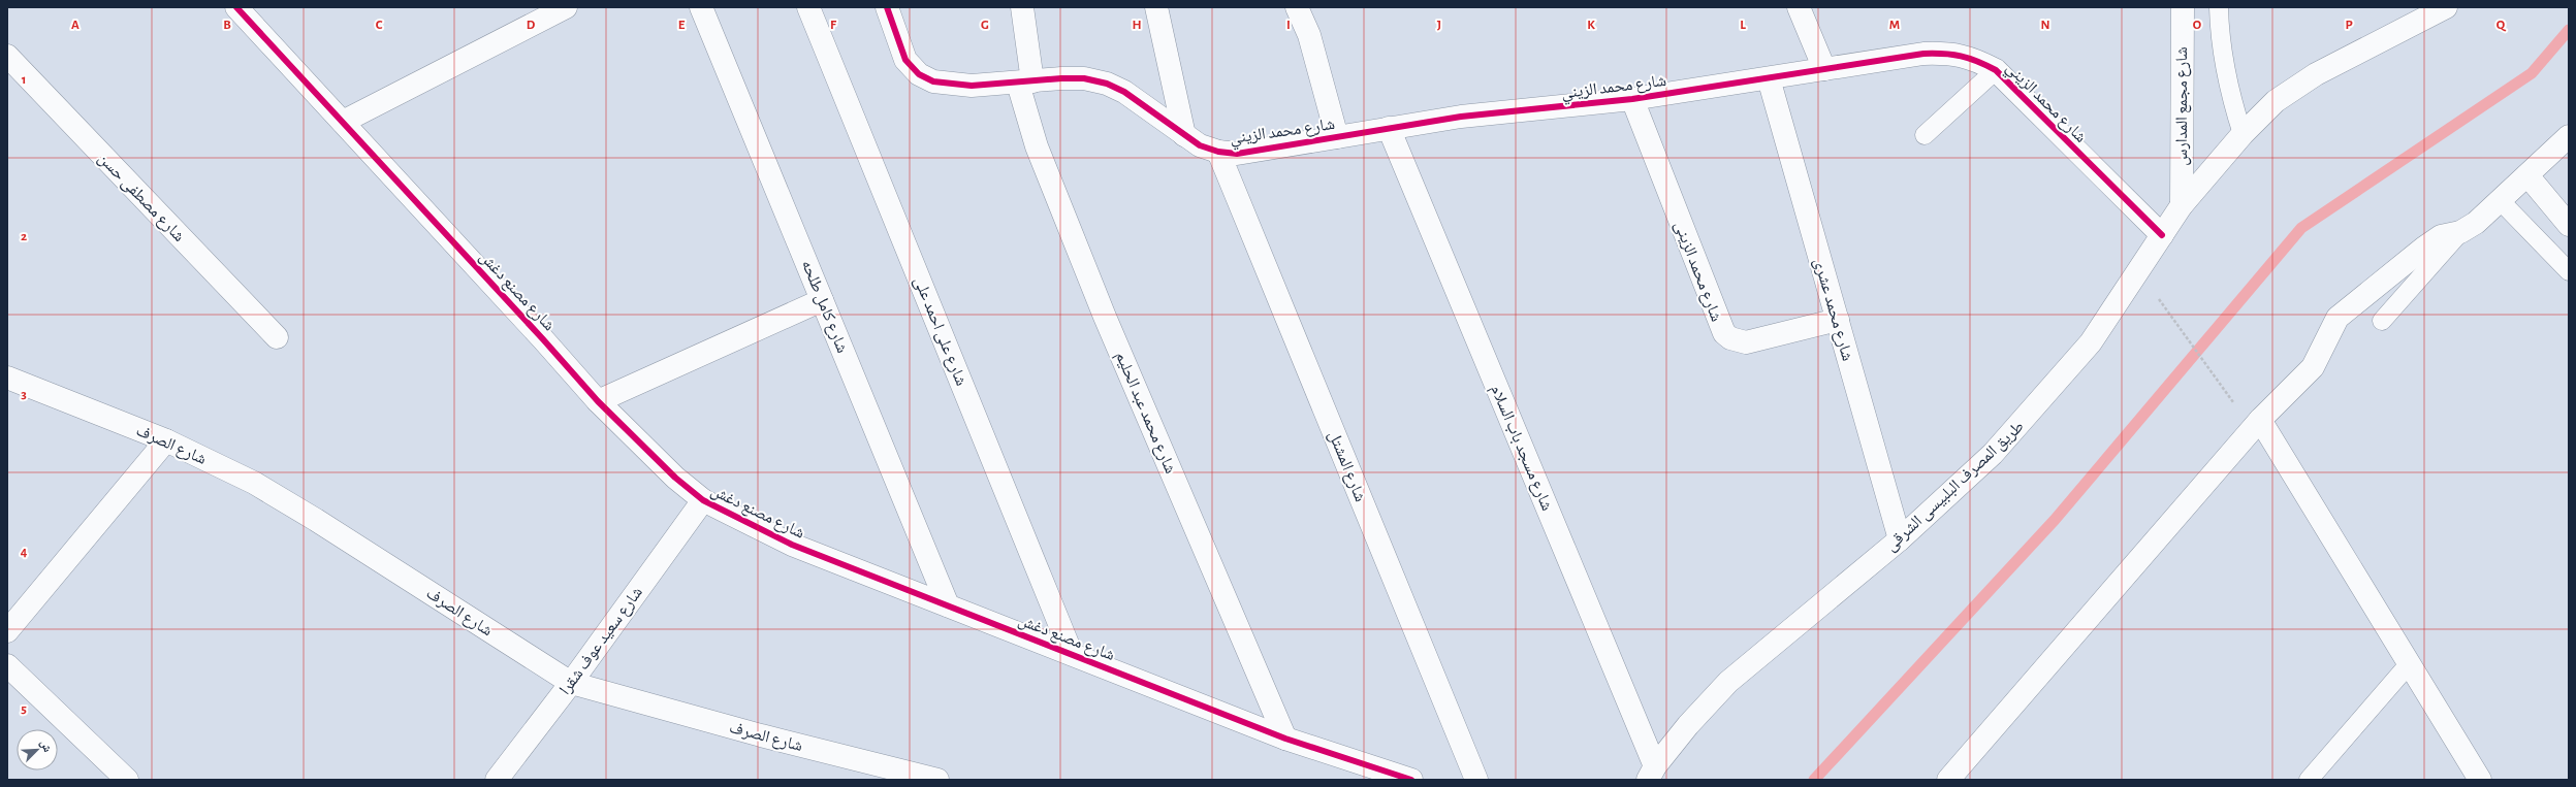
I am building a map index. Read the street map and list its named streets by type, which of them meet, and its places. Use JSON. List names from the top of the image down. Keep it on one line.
{"streets":{"street":["شارع محمد الزيني","شارع مجمع المدارس","شارع مصطفى حسن","شارع محمد الزينى","شارع مصنع دغش","شارع كامل طلحه","شارع محمد عشرى","شارع على احمد على","شارع محمد عبد الحليم","شارع الصرف","شارع مسجد باب السلام","شارع المشتل","طريق المصرف البلبيسى الشرقى","شارع سعيد عوف شقرا"]},"crossings":[["شارع محمد الزيني","شارع محمد الزينى"],["شارع محمد الزيني","شارع محمد عشرى"],["شارع محمد الزيني","شارع محمد عبد الحليم"],["شارع محمد الزيني","شارع مسجد باب السلام"],["شارع محمد الزيني","شارع المشتل"],["شارع محمد الزيني","طريق المصرف البلبيسى الشرقى"],["شارع مجمع المدارس","طريق المصرف البلبيسى الشرقى"],["شارع محمد الزينى","شارع محمد عشرى"],["شارع مصنع دغش","شارع كامل طلحه"],["شارع مصنع دغش","شارع على احمد على"],["شارع مصنع دغش","شارع محمد عبد الحليم"],["شارع مصنع دغش","شارع سعيد عوف شقرا"],["شارع محمد عشرى","طريق المصرف البلبيسى الشرقى"],["شارع الصرف","شارع سعيد عوف شقرا"],["شارع مسجد باب السلام","طريق المصرف البلبيسى الشرقى"]],"north":"top right","grid":{"columns":["A","B","C","D","E","F","G","H","I","J","K","L","M","N","O","P","Q"],"rows":["1","2","3","4","5"]}}
